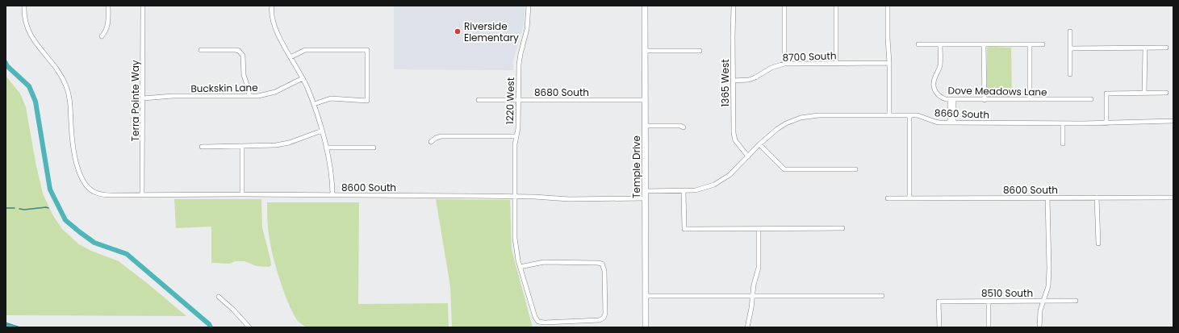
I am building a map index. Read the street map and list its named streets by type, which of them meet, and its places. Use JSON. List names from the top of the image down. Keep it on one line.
{"streets":{"street":["8700 South","1365 West","Buckskin Lane","Dove Meadows Lane","8680 South","Terra Pointe Way","1220 West","8660 South","Temple Drive","8600 South","8510 South"]},"crossings":[["8700 South","1365 West"],["1365 West","8660 South"],["Buckskin Lane","Terra Pointe Way"],["8680 South","1220 West"],["8680 South","Temple Drive"],["Terra Pointe Way","8600 South"],["1220 West","8600 South"],["8660 South","Temple Drive"],["Temple Drive","8600 South"]],"places":["Riverside Elementary"]}
